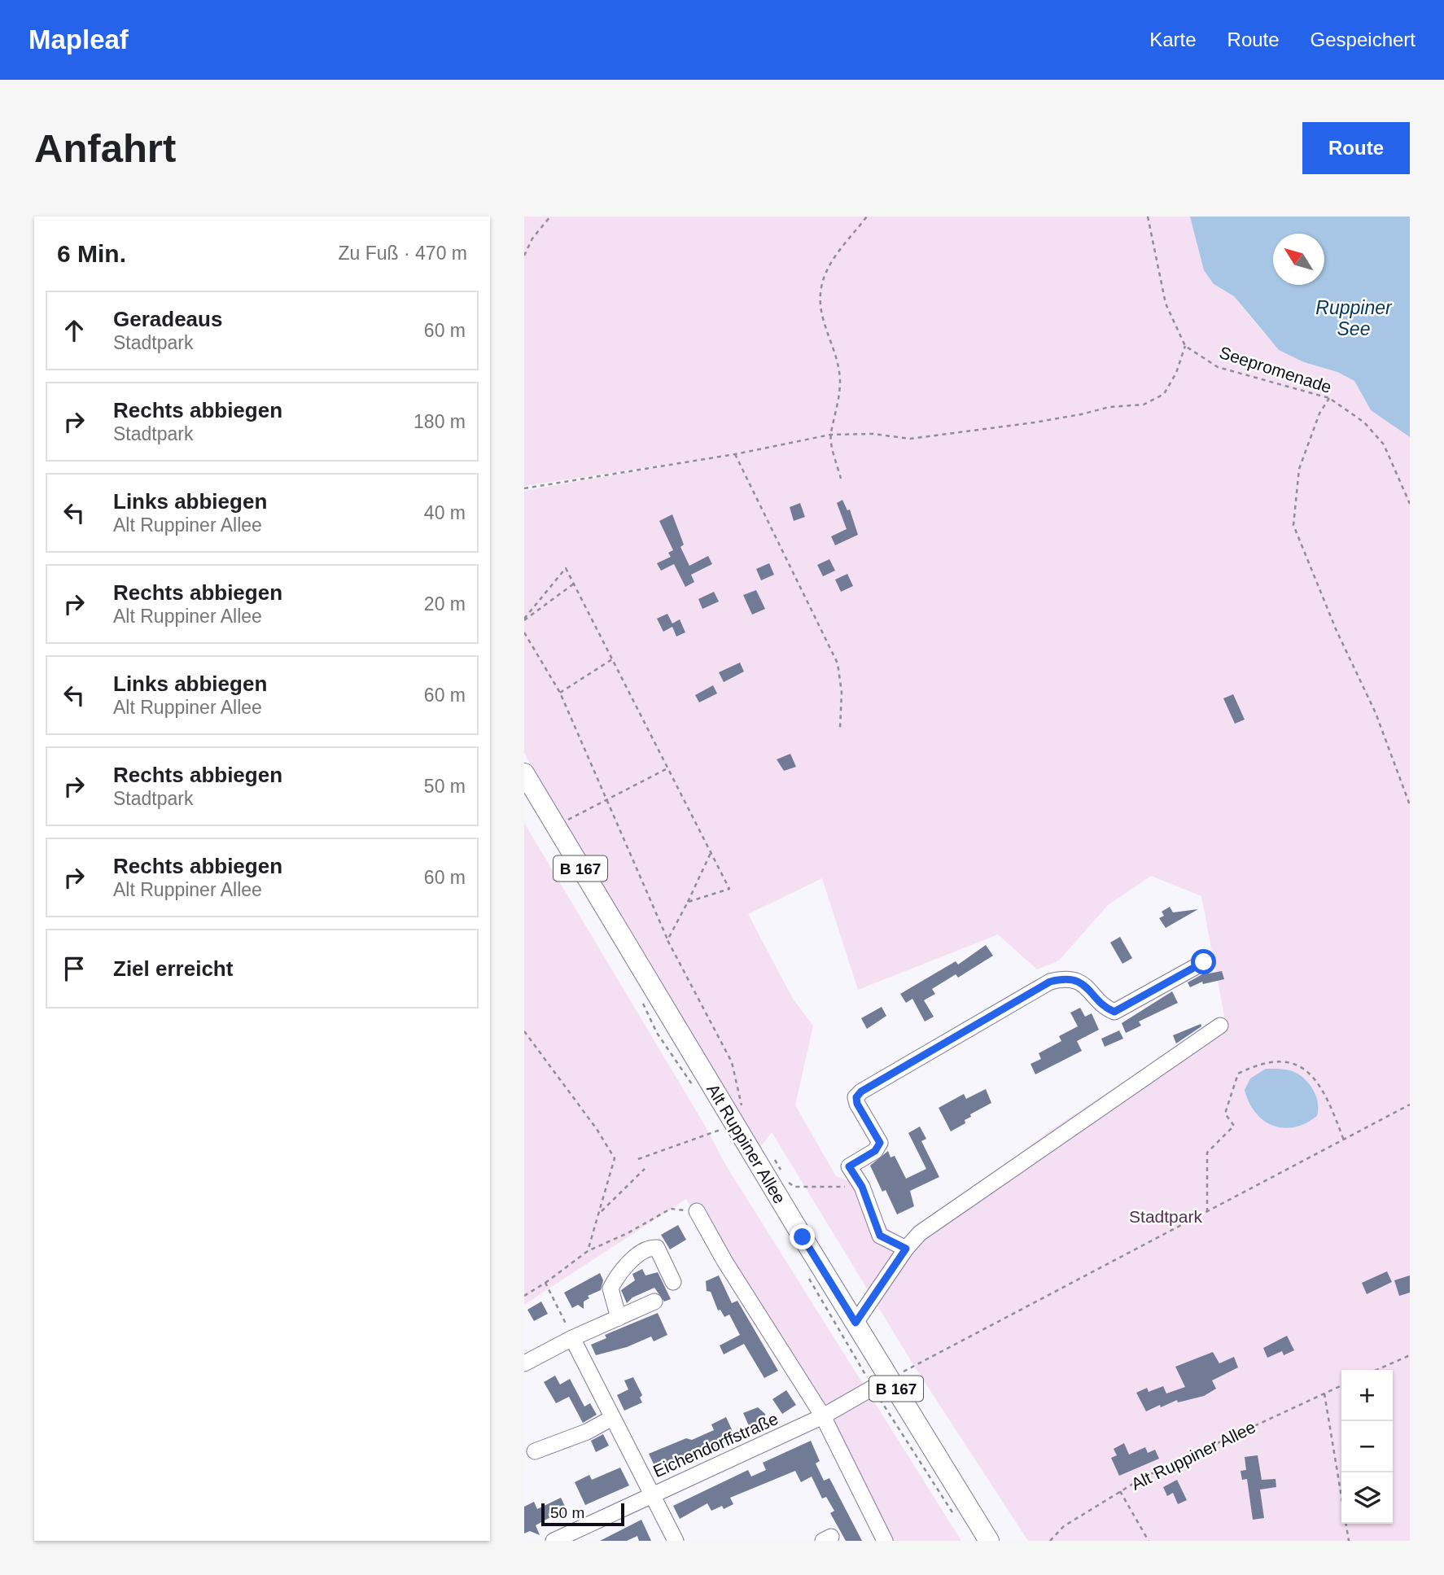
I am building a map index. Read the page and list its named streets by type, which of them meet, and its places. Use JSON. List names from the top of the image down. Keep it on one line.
{"streets":{"main road":["B 167","Alt Ruppiner Allee"],"street":["Eichendorffstraße"],"path":["Seepromenade"]},"crossings":[["Alt Ruppiner Allee","Eichendorffstraße"]],"water":["Ruppiner See"],"parks":["Stadtpark"],"scale_bar":"50 m","north":"top left","page":{"header":"Mapleaf","nav":["Karte","Route","Gespeichert"],"buttons":"Route","title":"Anfahrt","heading":["6 Min.","Zu Fuß · 470 m"],"list":[["Geradeaus","Stadtpark","60 m"],["Rechts abbiegen","Stadtpark","180 m"],["Links abbiegen","Alt Ruppiner Allee","40 m"],["Rechts abbiegen","Alt Ruppiner Allee","20 m"],["Links abbiegen","Alt Ruppiner Allee","60 m"],["Rechts abbiegen","Stadtpark","50 m"],["Rechts abbiegen","Alt Ruppiner Allee","60 m"],"Ziel erreicht"],"map_buttons":["+","−"],"scale":"50 m"}}
